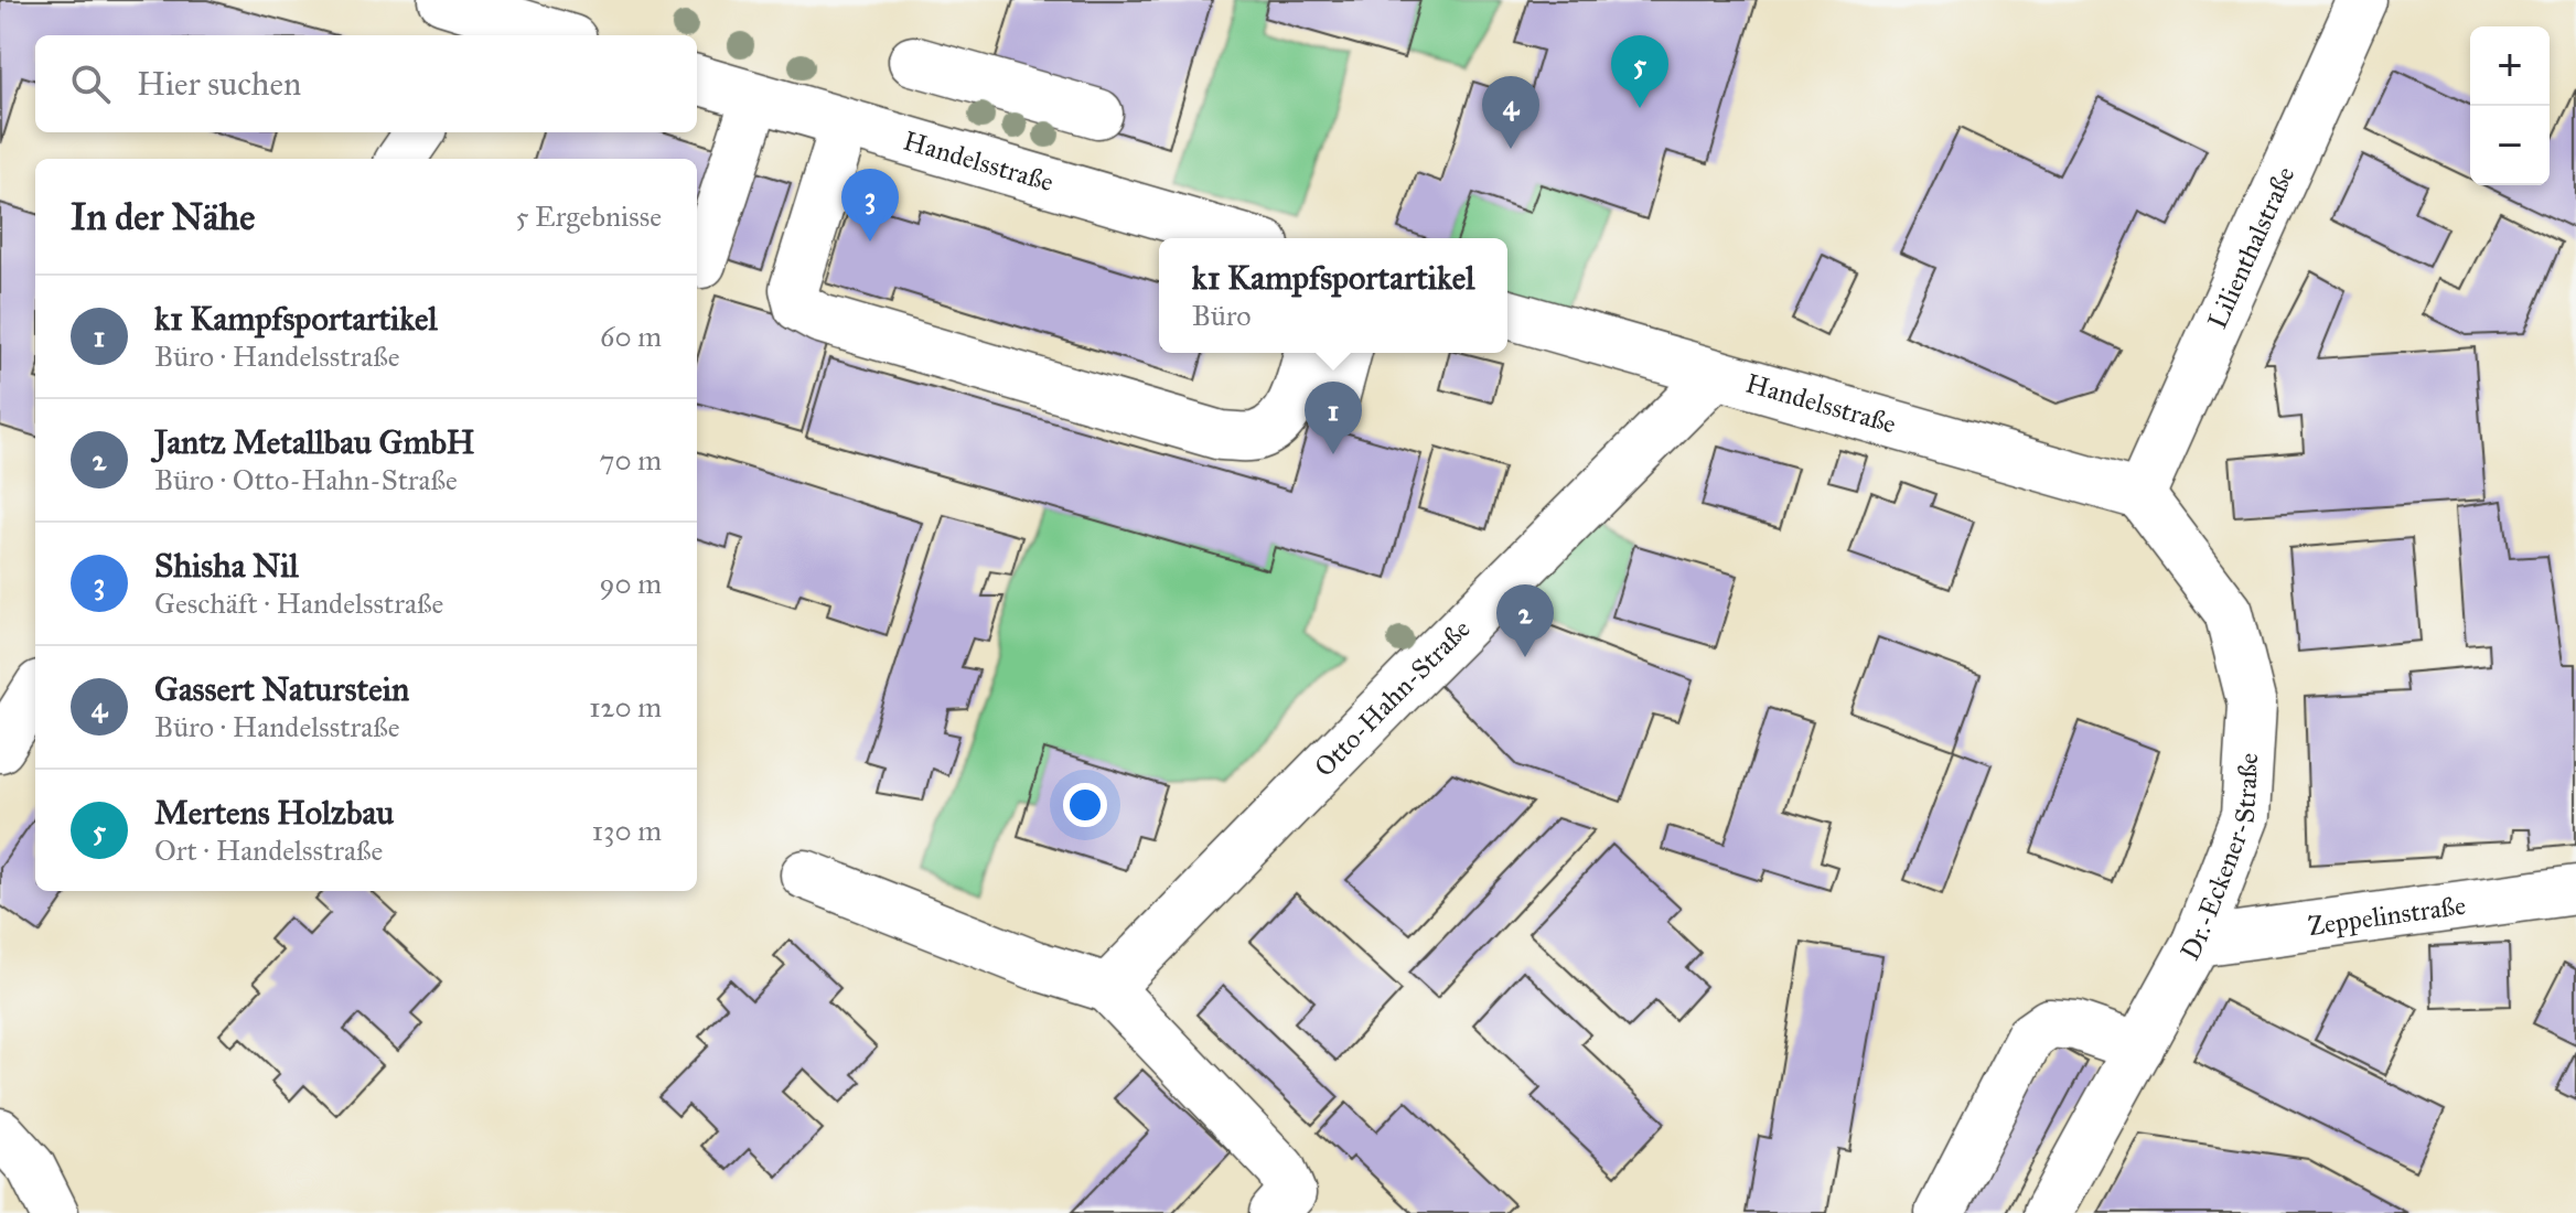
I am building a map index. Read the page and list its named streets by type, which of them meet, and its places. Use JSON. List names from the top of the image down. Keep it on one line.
{"streets":{"street":["Handelsstraße","Lilienthalstraße","Otto-Hahn-Straße","Dr.-Eckener-Straße","Zeppelinstraße"]},"crossings":[["Handelsstraße","Lilienthalstraße"],["Handelsstraße","Otto-Hahn-Straße"],["Handelsstraße","Dr.-Eckener-Straße"],["Lilienthalstraße","Dr.-Eckener-Straße"],["Dr.-Eckener-Straße","Zeppelinstraße"]],"page":{"map_buttons":["+","−"],"pins":["5","4","3","1","2"],"search":"Hier suchen","heading":["In der Nähe","5 Ergebnisse"],"popup":["k1 Kampfsportartikel","Büro"],"list":[{"mark":"1","name":"k1 Kampfsportartikel","note":"Büro · Handelsstraße","value":"60 m"},{"mark":"2","name":"Jantz Metallbau GmbH","note":"Büro · Otto-Hahn-Straße","value":"70 m"},{"mark":"3","name":"Shisha Nil","note":"Geschäft · Handelsstraße","value":"90 m"},{"mark":"4","name":"Gassert Naturstein","note":"Büro · Handelsstraße","value":"120 m"},{"mark":"5","name":"Mertens Holzbau","note":"Ort · Handelsstraße","value":"130 m"}]}}
